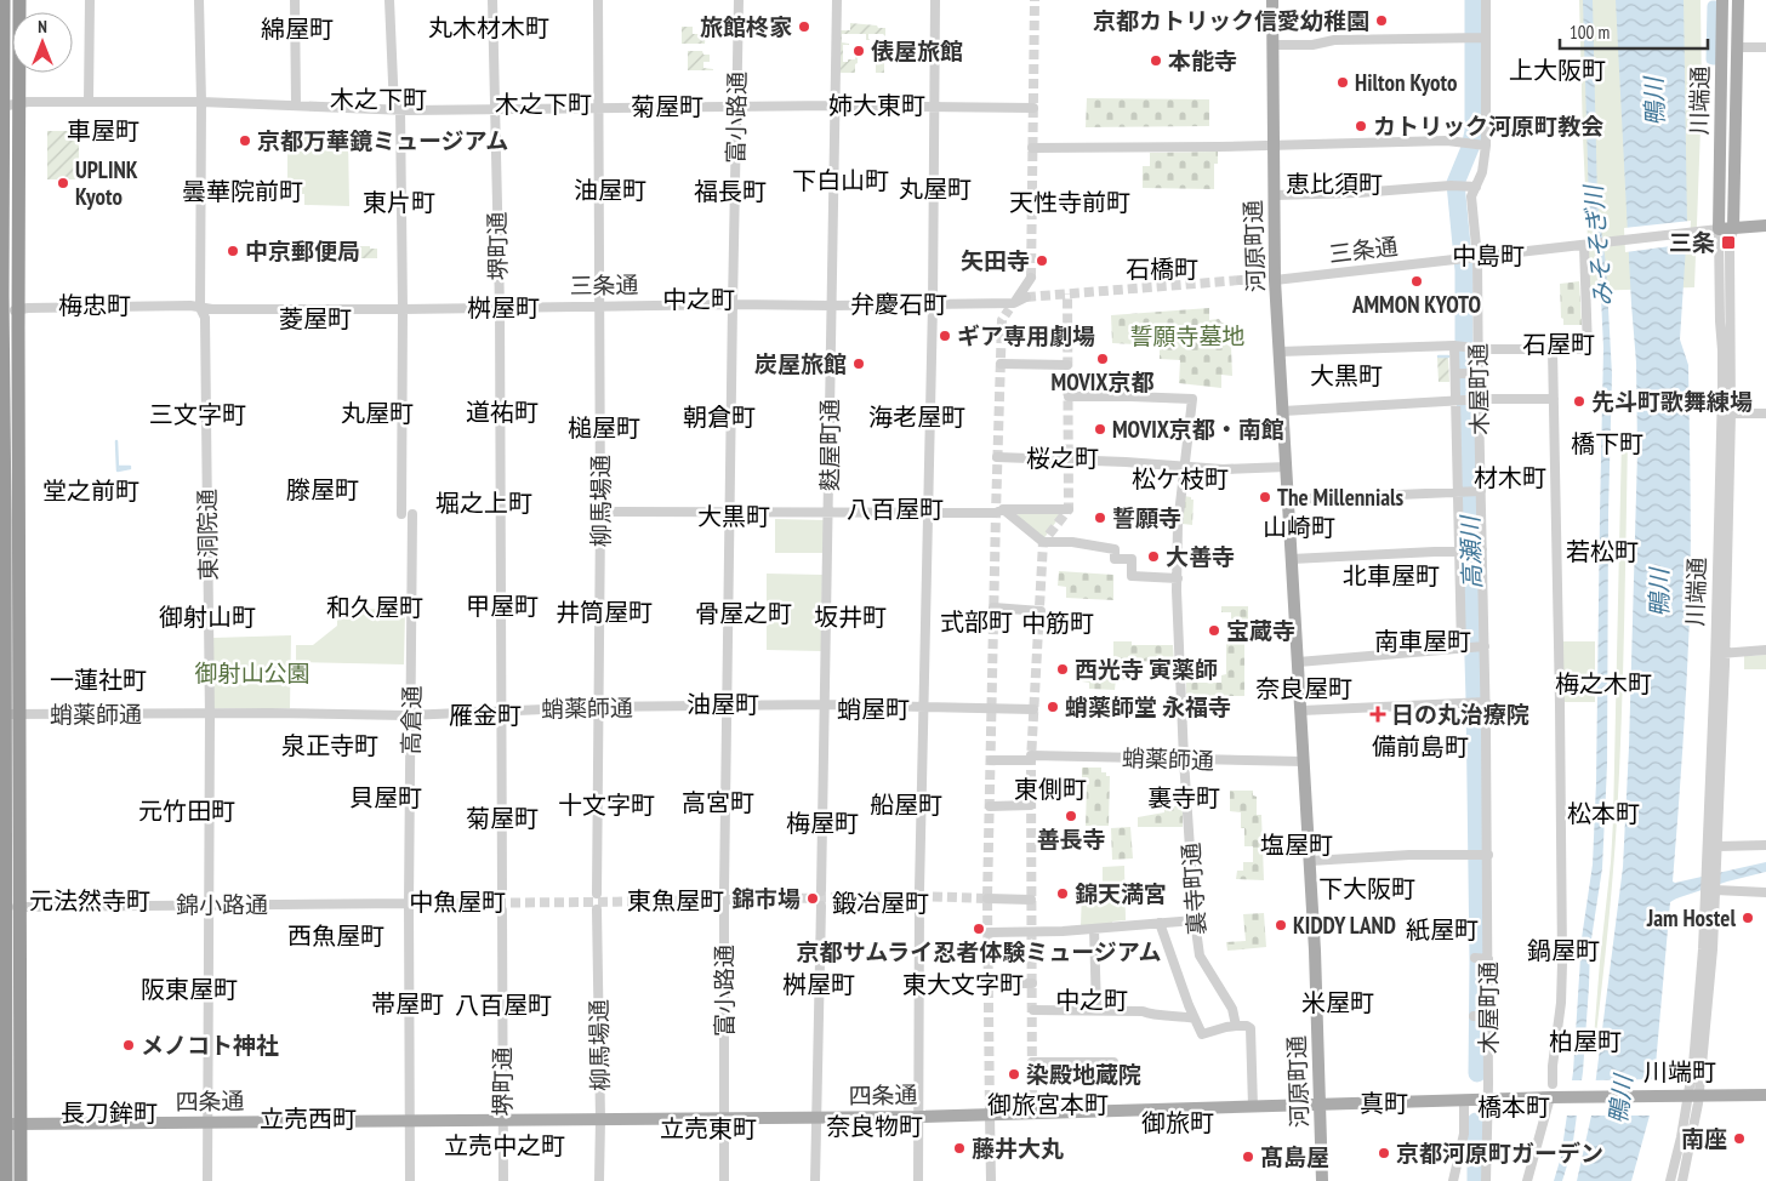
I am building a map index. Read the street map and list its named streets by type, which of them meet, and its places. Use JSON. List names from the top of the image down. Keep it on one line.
{"streets":{"main road":["川端通","河原町通","四条通"],"street":["富小路通","堺町通","三条通","木屋町通","麩屋町通","柳馬場通","東洞院通","蛸薬師通","高倉通","裏寺町通","錦小路通"]},"crossings":[["川端通","四条通"],["富小路通","三条通"],["富小路通","蛸薬師通"],["富小路通","四条通"],["堺町通","三条通"],["堺町通","蛸薬師通"],["堺町通","四条通"],["河原町通","三条通"],["河原町通","蛸薬師通"],["河原町通","四条通"],["三条通","木屋町通"],["三条通","麩屋町通"],["三条通","柳馬場通"],["三条通","東洞院通"],["木屋町通","四条通"],["麩屋町通","蛸薬師通"],["柳馬場通","蛸薬師通"],["柳馬場通","四条通"],["東洞院通","蛸薬師通"],["東洞院通","錦小路通"],["東洞院通","四条通"],["蛸薬師通","高倉通"],["蛸薬師通","裏寺町通"],["高倉通","錦小路通"],["高倉通","四条通"],["裏寺町通","四条通"]],"districts":["丸木材木町","綿屋町","上大阪町","木之下町","木之下町","姉大東町","菊屋町","車屋町","下白山町","恵比須町","丸屋町","油屋町","曇華院前町","福長町","東片町","天性寺前町","中島町","石橋町","中之町","弁慶石町","梅忠町","桝屋町","菱屋町","石屋町","大黒町","道祐町","丸屋町","三文字町","朝倉町","海老屋町","槌屋町","橋下町","桜之町","材木町","松ケ枝町","滕屋町","堂之前町","堀之上町","八百屋町","大黒町","山崎町","若松町","北車屋町","甲屋町","和久屋町","井筒屋町","骨屋之町","御射山町","坂井町","式部町","中筋町","南車屋町","一蓮社町","梅之木町","奈良屋町","油屋町","蛸屋町","雁金町","泉正寺町","備前島町","東側町","貝屋町","裏寺町","高宮町","十文字町","船屋町","元竹田町","松本町","菊屋町","梅屋町","塩屋町","下大阪町","元法然寺町","東魚屋町","中魚屋町","鍛冶屋町","紙屋町","西魚屋町","鍋屋町","桝屋町","東大文字町","阪東屋町","中之町","米屋町","帯屋町","八百屋町","柏屋町","川端町","真町","御旅宮本町","橋本町","長刀鉾町","立売西町","御旅町","奈良物町","立売東町","立売中之町"],"water":["鴨川","みそそぎ川","高瀬川"],"parks":["誓願寺墓地","御射山公園"],"places":{"other":["京都カトリック信愛幼稚園","旅館柊家","俵屋旅館","本能寺","Hilton Kyoto","カトリック河原町教会","京都万華鏡ミュージアム","UPLINK Kyoto","中京郵便局","矢田寺","AMMON KYOTO","ギア専用劇場","MOVIX京都","炭屋旅館","先斗町歌舞練場","MOVIX京都・南館","The Millennials","誓願寺","大善寺","宝蔵寺","西光寺 寅薬師","蛸薬師堂 永福寺","善長寺","錦天満宮","錦市場","Jam Hostel","KIDDY LAND","京都サムライ忍者体験ミュージアム","メノコト神社","染殿地蔵院","南座","藤井大丸","京都河原町ガーデン","髙島屋"],"transit":["三条"],"health":["日の丸治療院"]},"scale_bar":"100 m","north":"top"}
